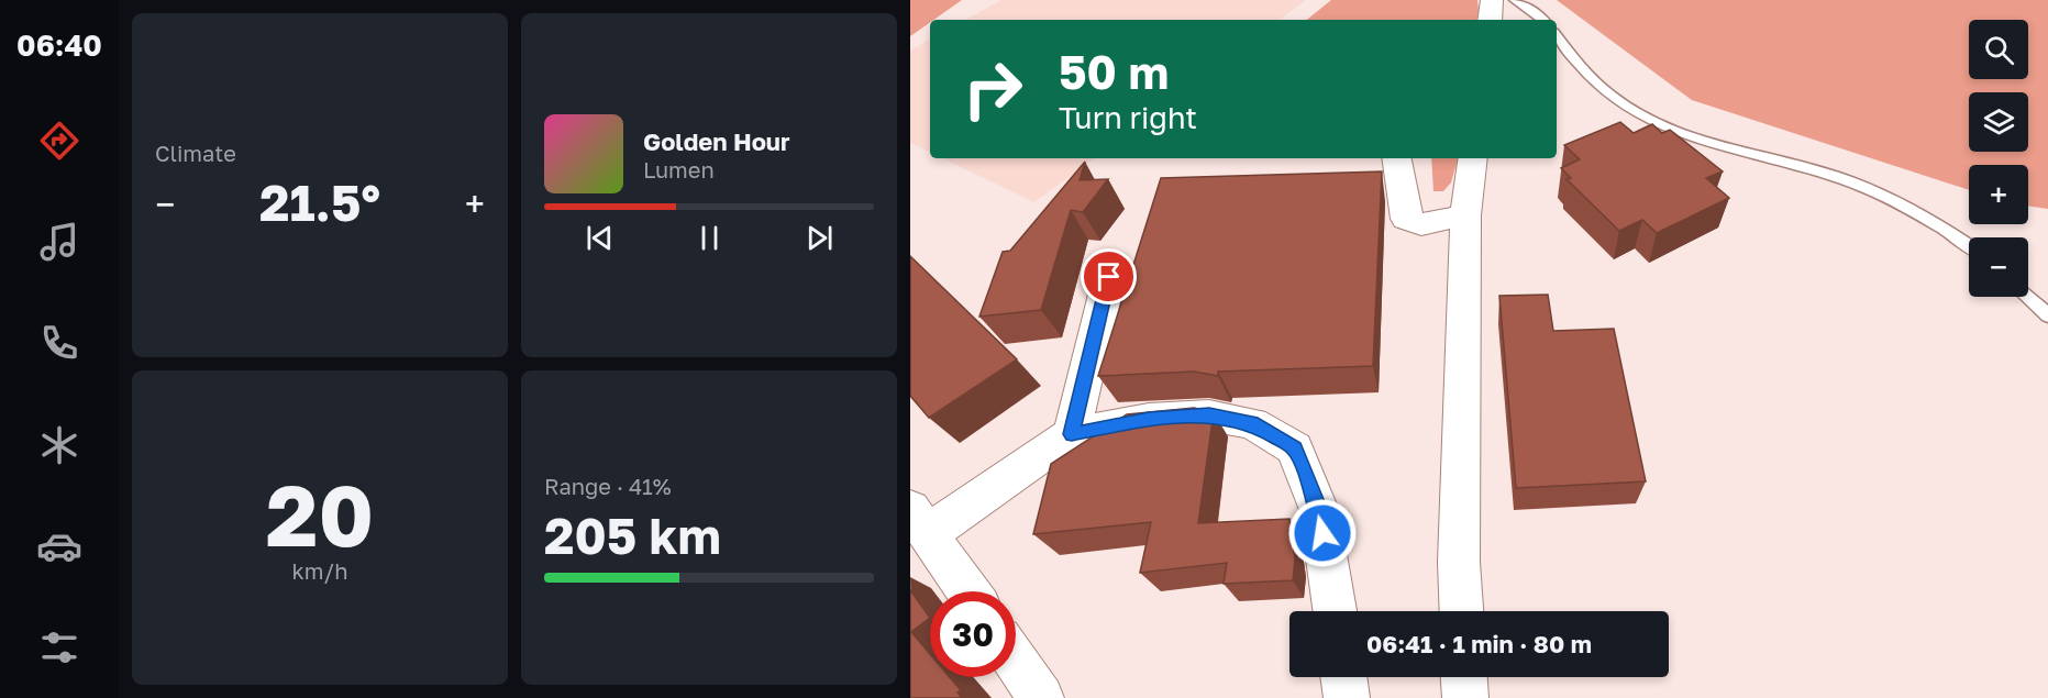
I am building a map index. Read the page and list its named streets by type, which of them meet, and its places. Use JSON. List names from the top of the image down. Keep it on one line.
{"page":{"tabs":"06:40","tile":["Climate",["20","km/h"],["Range · 41%","205 km"]],"map_buttons":["+","−"],"turn":["50 m","Turn right"],"song":["Golden Hour","Lumen"],"heat":["−","21.5°","+"],"limit":"30","trip":"06:41 · 1 min · 80 m"}}
